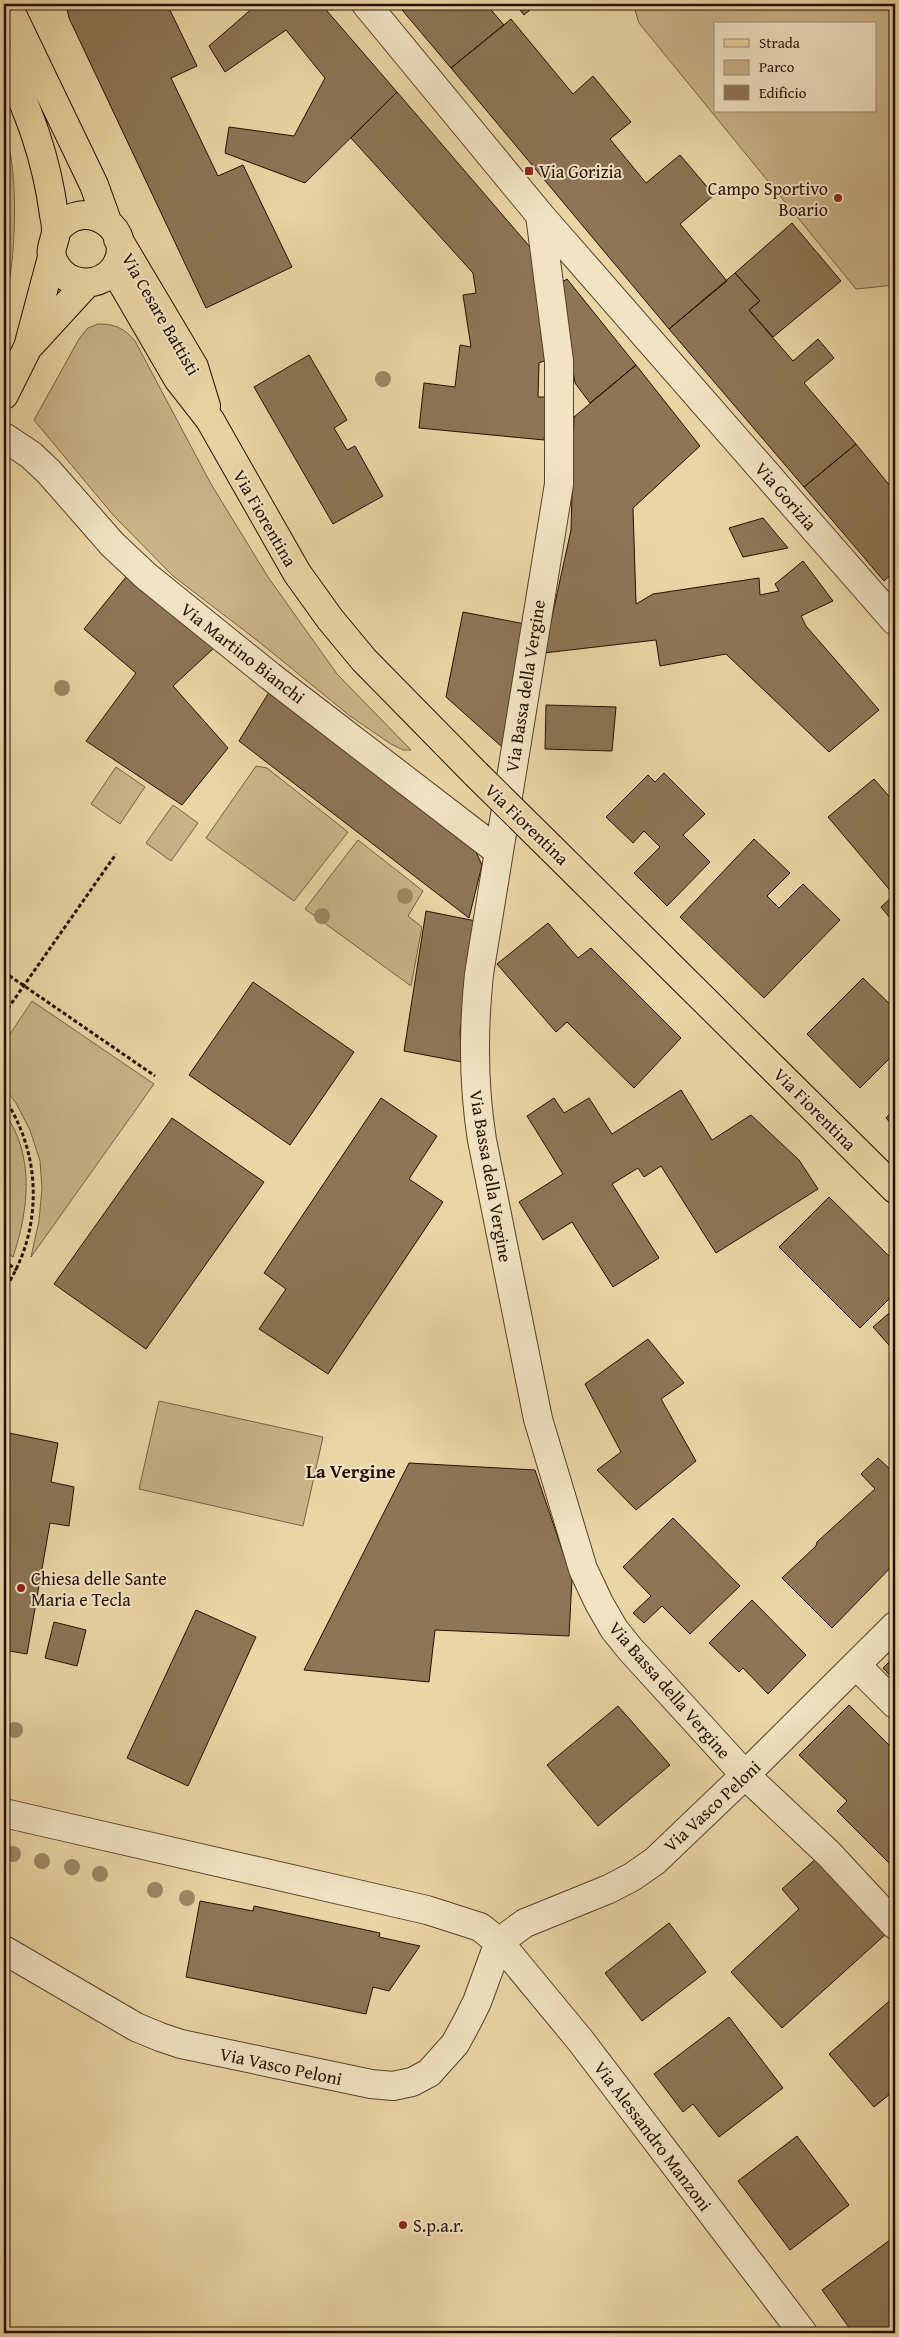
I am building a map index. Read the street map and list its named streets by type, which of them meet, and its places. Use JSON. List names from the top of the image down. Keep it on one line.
{"streets":{"main road":["Via Cesare Battisti","Via Fiorentina"],"street":["Via Gorizia","Via Martino Bianchi","Via Bassa della Vergine","Via Vasco Peloni","Via Alessandro Manzoni"]},"crossings":[["Via Cesare Battisti","Via Fiorentina"],["Via Gorizia","Via Bassa della Vergine"],["Via Martino Bianchi","Via Bassa della Vergine"],["Via Bassa della Vergine","Via Vasco Peloni"],["Via Vasco Peloni","Via Alessandro Manzoni"]],"districts":["La Vergine"],"places":{"transit":["Via Gorizia"],"other":["Campo Sportivo Boario","Chiesa delle Sante Maria e Tecla","S.p.a.r."]},"legend":["Strada","Parco","Edificio"]}
